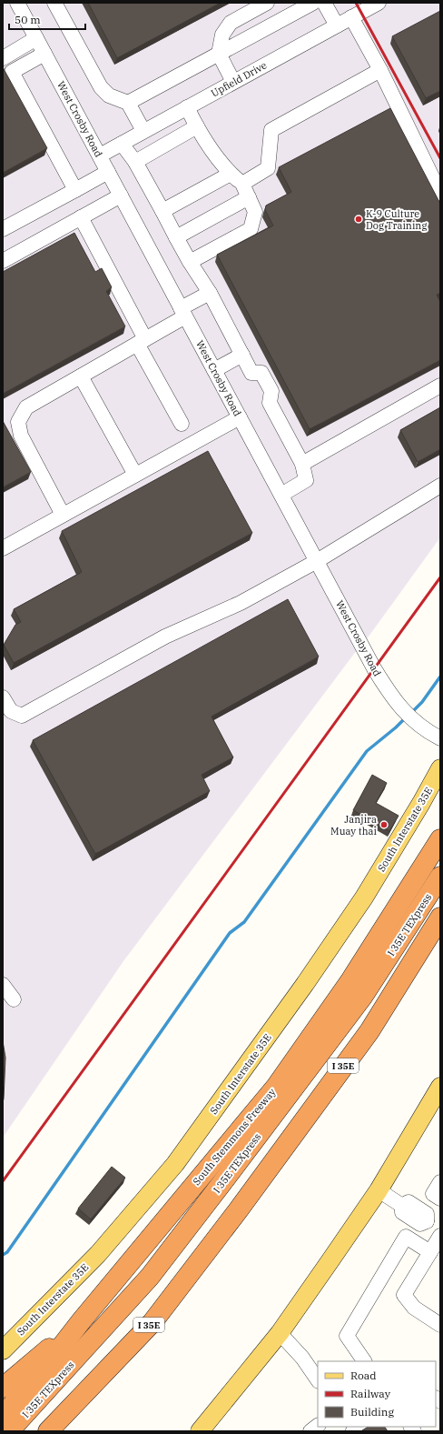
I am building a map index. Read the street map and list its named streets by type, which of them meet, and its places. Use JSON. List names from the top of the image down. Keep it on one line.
{"streets":{"highway":["I 35E TEXpress","I 35E","South Stemmons Freeway"],"main road":["South Interstate 35E"],"street":["Upfield Drive","West Crosby Road"]},"crossings":[["Upfield Drive","West Crosby Road"]],"places":["K-9 Culture Dog Training","Janjira Muay thai"],"legend":["Road","Railway","Building"],"scale_bar":"50 m"}
